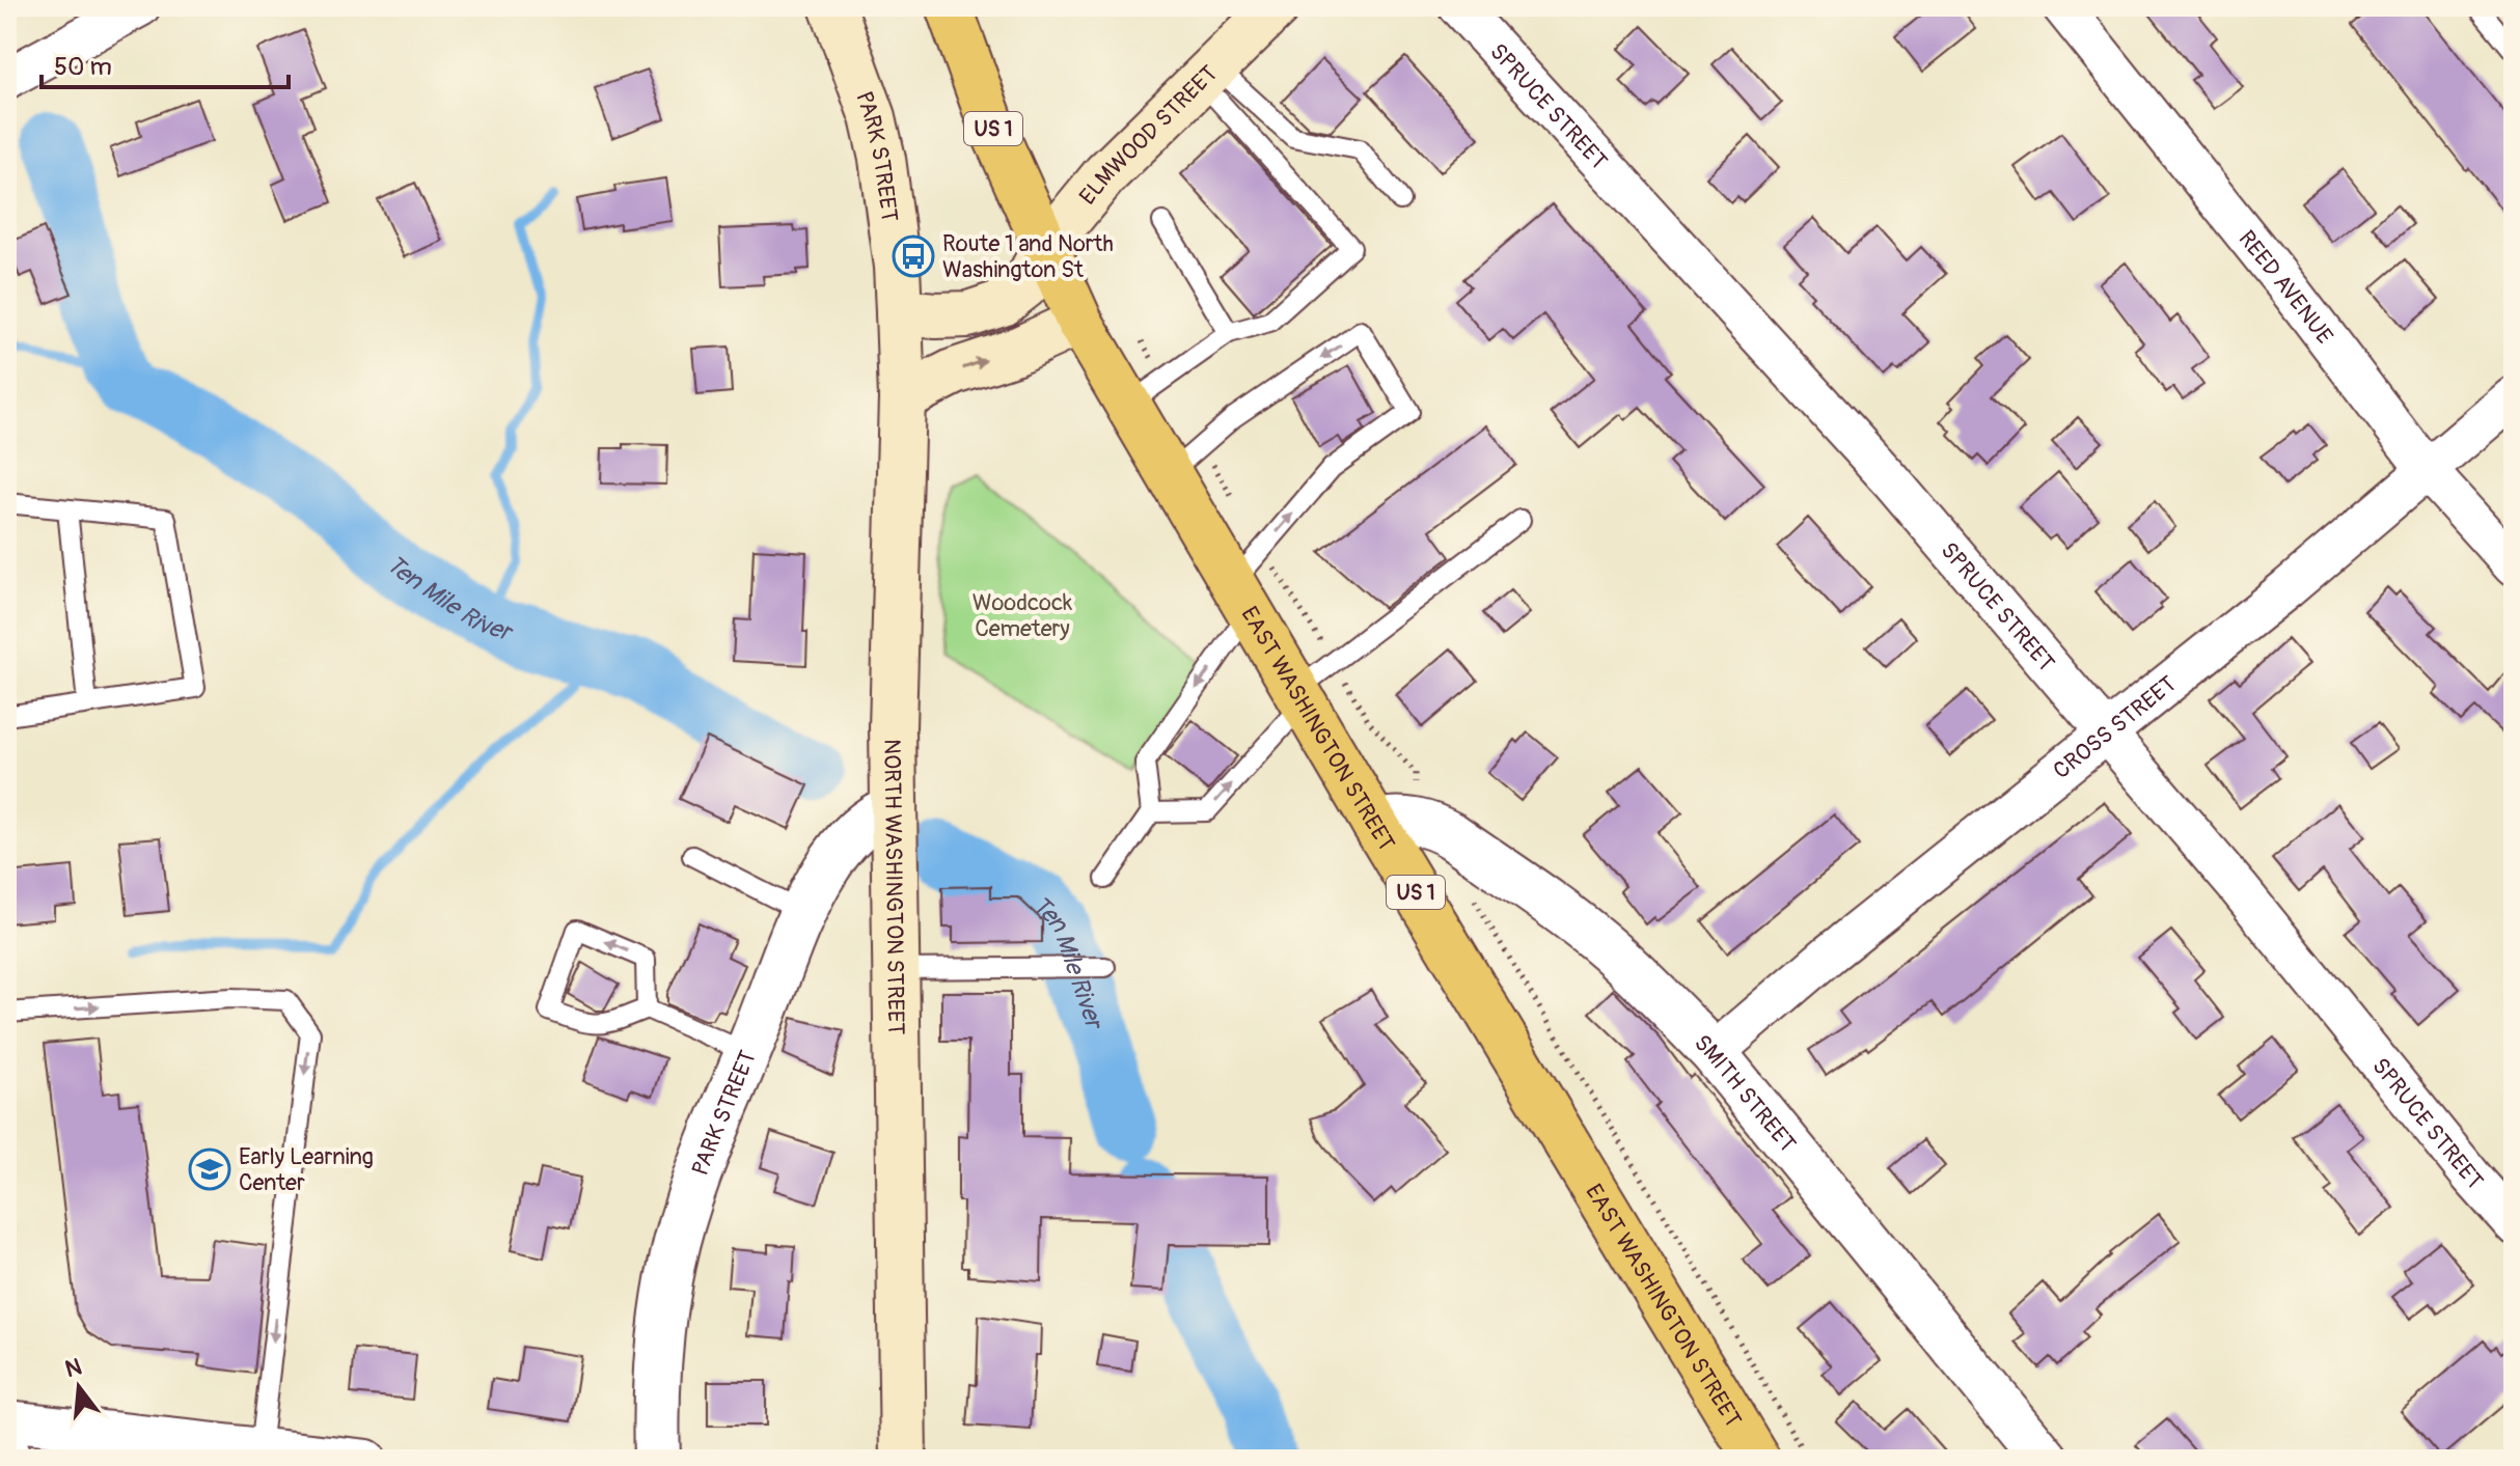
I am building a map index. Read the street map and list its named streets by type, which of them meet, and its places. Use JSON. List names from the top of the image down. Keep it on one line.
{"streets":{"main road":["US 1","ELMWOOD STREET","PARK STREET","EAST WASHINGTON STREET","NORTH WASHINGTON STREET"],"street":["SPRUCE STREET","REED AVENUE","CROSS STREET","SMITH STREET"]},"crossings":[["SPRUCE STREET","CROSS STREET"],["US 1","ELMWOOD STREET"],["US 1","EAST WASHINGTON STREET"],["ELMWOOD STREET","PARK STREET"],["ELMWOOD STREET","EAST WASHINGTON STREET"],["ELMWOOD STREET","NORTH WASHINGTON STREET"],["PARK STREET","NORTH WASHINGTON STREET"],["REED AVENUE","CROSS STREET"],["CROSS STREET","SMITH STREET"],["EAST WASHINGTON STREET","SMITH STREET"]],"water":["Ten Mile River"],"parks":["Woodcock Cemetery"],"places":{"bus stop":["Route 1 and North Washington St"],"school or university":["Early Learning Center"]},"scale_bar":"50 m","north":"top"}
